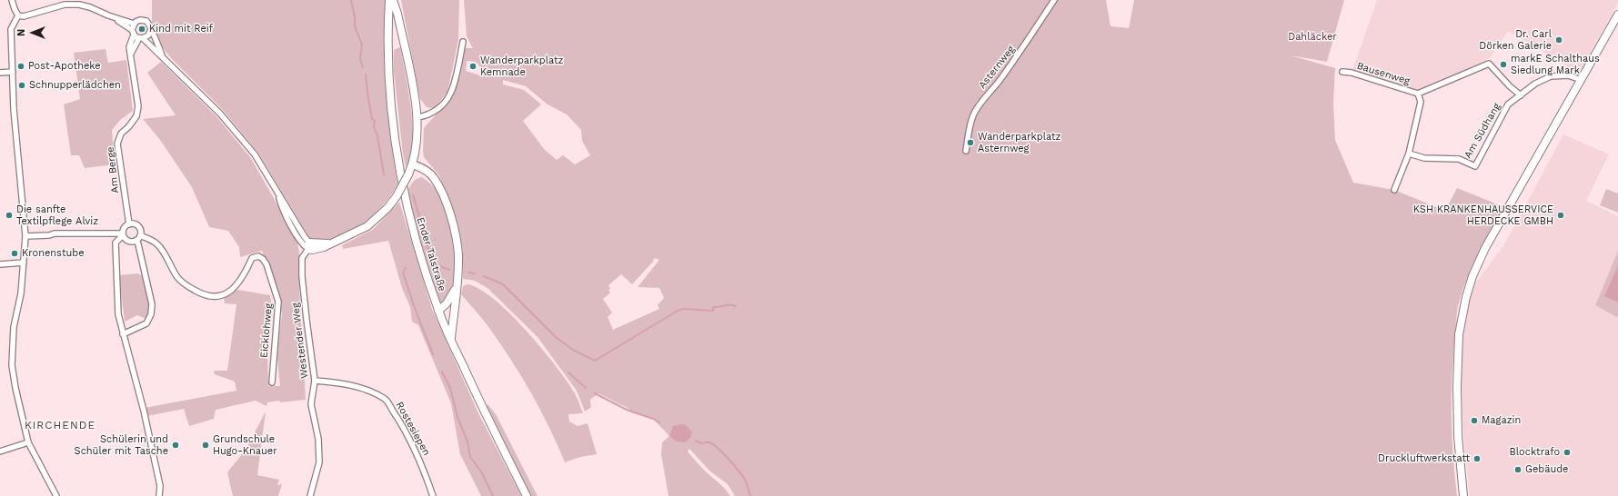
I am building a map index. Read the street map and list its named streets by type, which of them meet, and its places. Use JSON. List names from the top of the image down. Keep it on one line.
{"streets":{"main road":["Ender Talstraße"],"street":["Asternweg","Bausenweg","Am Südhang","Am Berge","Eicklohweg","Westender Weg","Rostesiepen"]},"crossings":[["Am Berge","Eicklohweg"],["Westender Weg","Rostesiepen"]],"districts":["KIRCHENDE"],"parks":["Dahläcker"],"places":["Kind mit Reif","Dr. Carl Dörken Galerie","markE Schalthaus Siedlung Mark","Post-Apotheke","Wanderparkplatz Kemnade","Schnupperlädchen","Wanderparkplatz Asternweg","Die sanfte Textilpflege Alviz","KSH KRANKENHAUSSERVICE HERDECKE GMBH","Kronenstube","Magazin","Schülerin und Schüler mit Tasche","Grundschule Hugo-Knauer","Blocktrafo","Druckluftwerkstatt","Gebäude"],"north":"left"}
